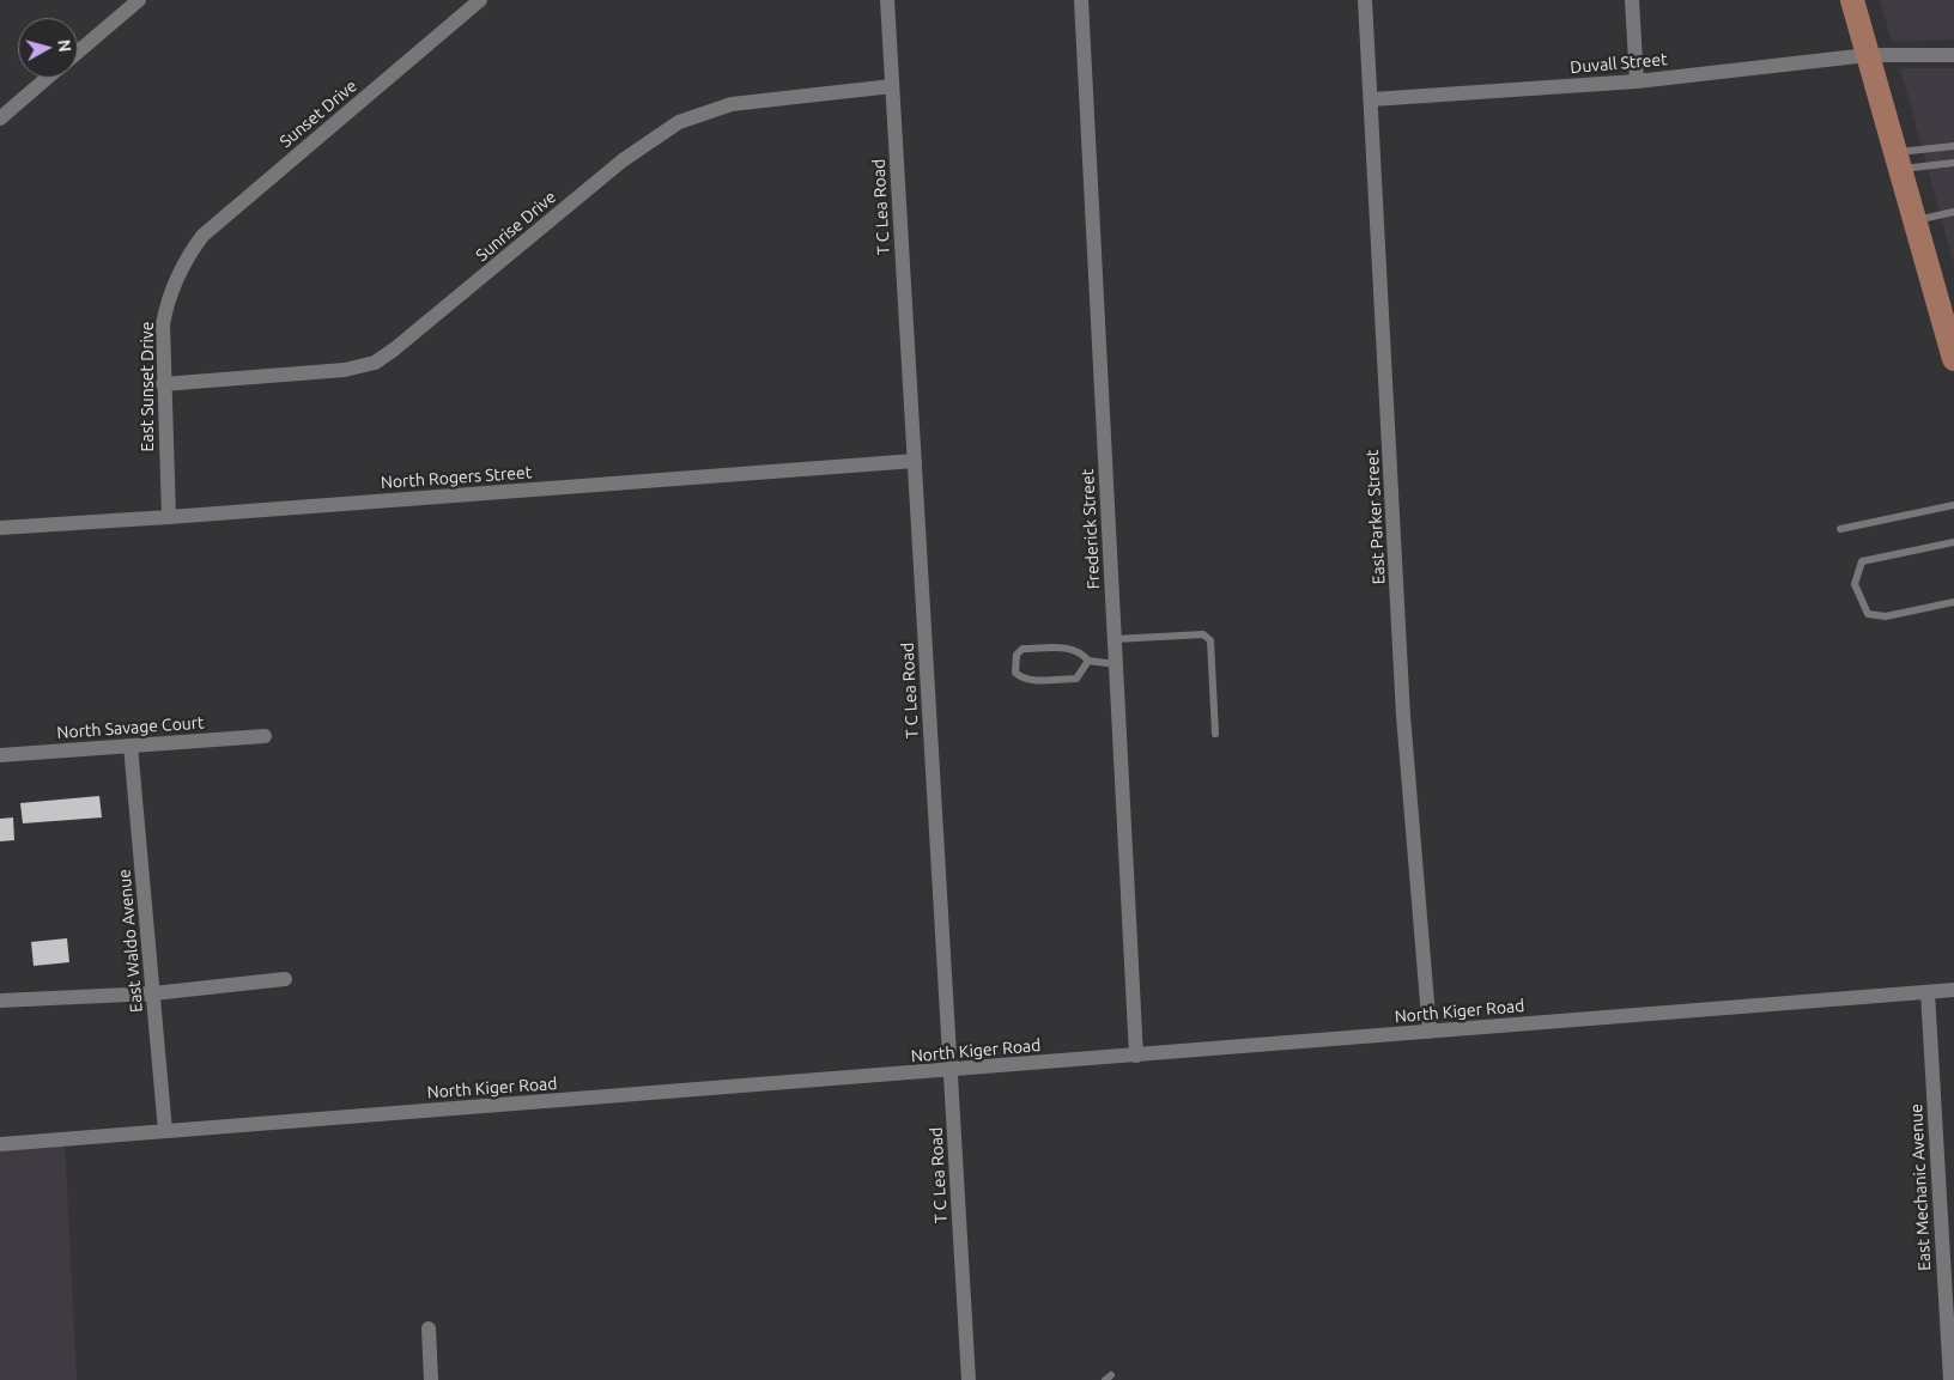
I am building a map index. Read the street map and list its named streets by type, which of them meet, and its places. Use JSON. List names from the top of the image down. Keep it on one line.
{"streets":{"street":["Duvall Street","Sunset Drive","T C Lea Road","Sunrise Drive","East Sunset Drive","North Rogers Street","East Parker Street","Frederick Street","North Savage Court","East Waldo Avenue","North Kiger Road","East Mechanic Avenue"]},"crossings":[["Duvall Street","East Parker Street"],["Sunset Drive","East Sunset Drive"],["T C Lea Road","Sunrise Drive"],["T C Lea Road","North Rogers Street"],["T C Lea Road","North Kiger Road"],["Sunrise Drive","East Sunset Drive"],["East Sunset Drive","North Rogers Street"],["East Parker Street","North Kiger Road"],["Frederick Street","North Kiger Road"],["North Savage Court","East Waldo Avenue"],["East Waldo Avenue","North Kiger Road"],["North Kiger Road","East Mechanic Avenue"]],"north":"right"}
